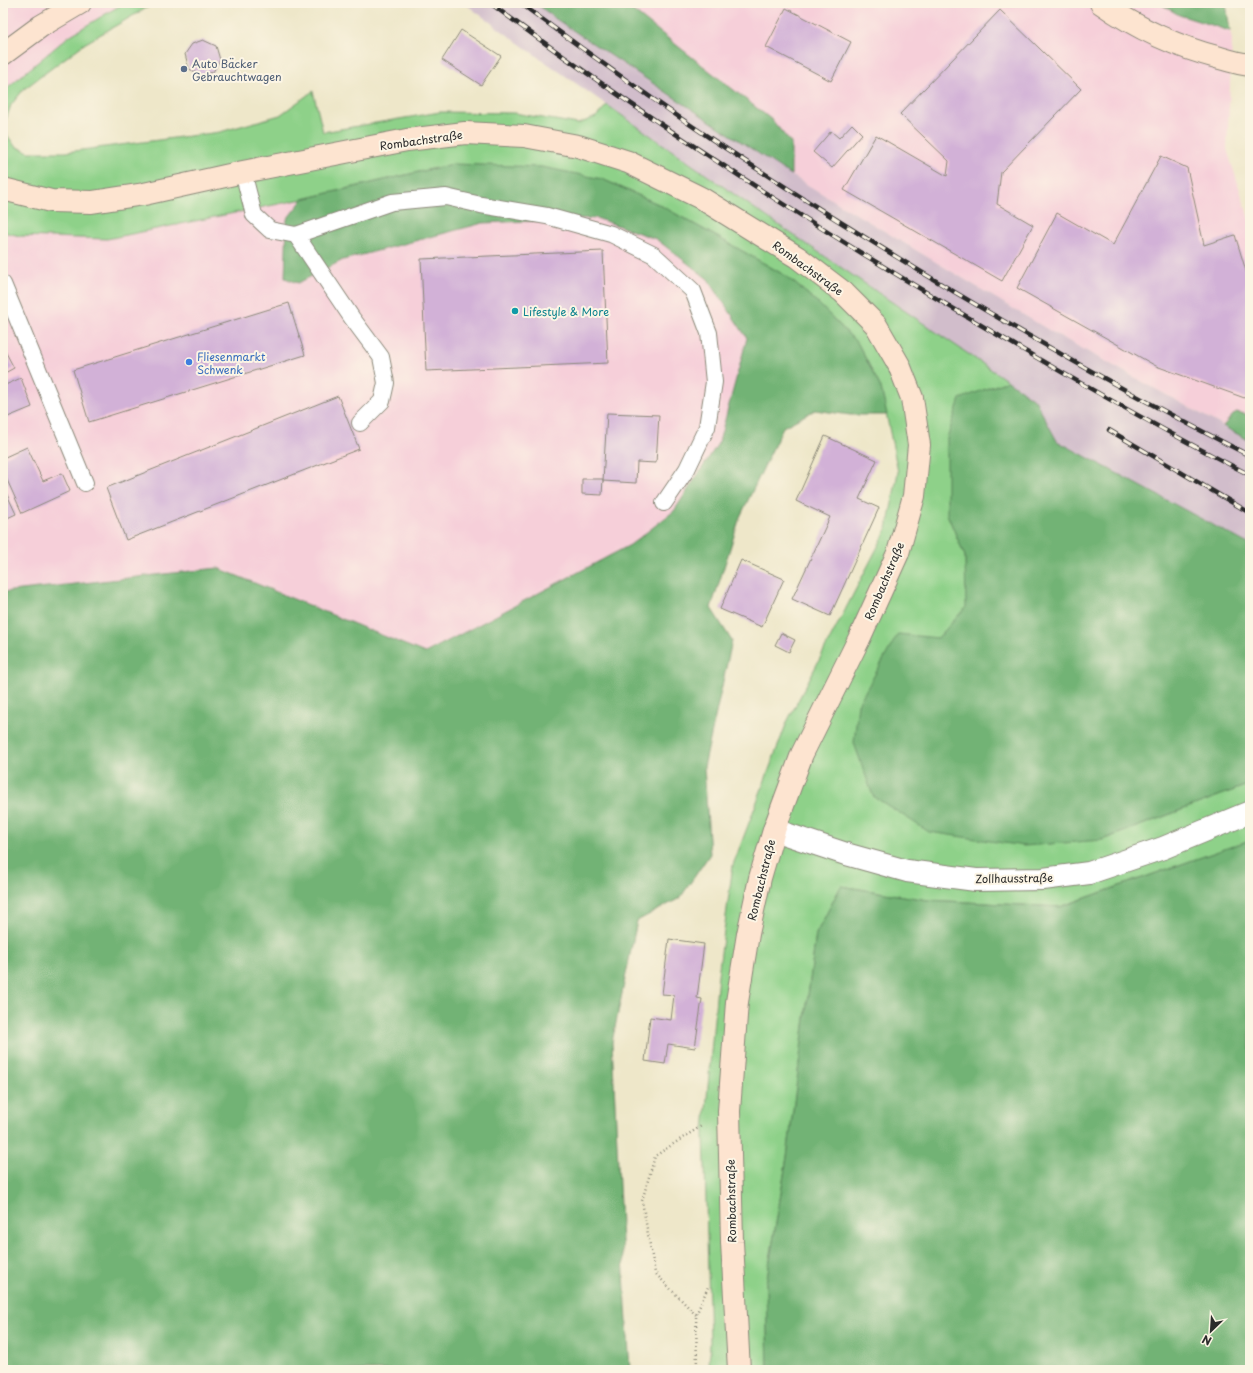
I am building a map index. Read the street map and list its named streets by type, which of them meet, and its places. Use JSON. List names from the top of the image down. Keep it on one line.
{"streets":{"main road":["Rombachstraße"],"street":["Zollhausstraße"]},"crossings":[["Rombachstraße","Zollhausstraße"]],"places":["Auto Bäcker Gebrauchtwagen","Lifestyle & More","Fliesenmarkt Schwenk"],"north":"bottom left"}
